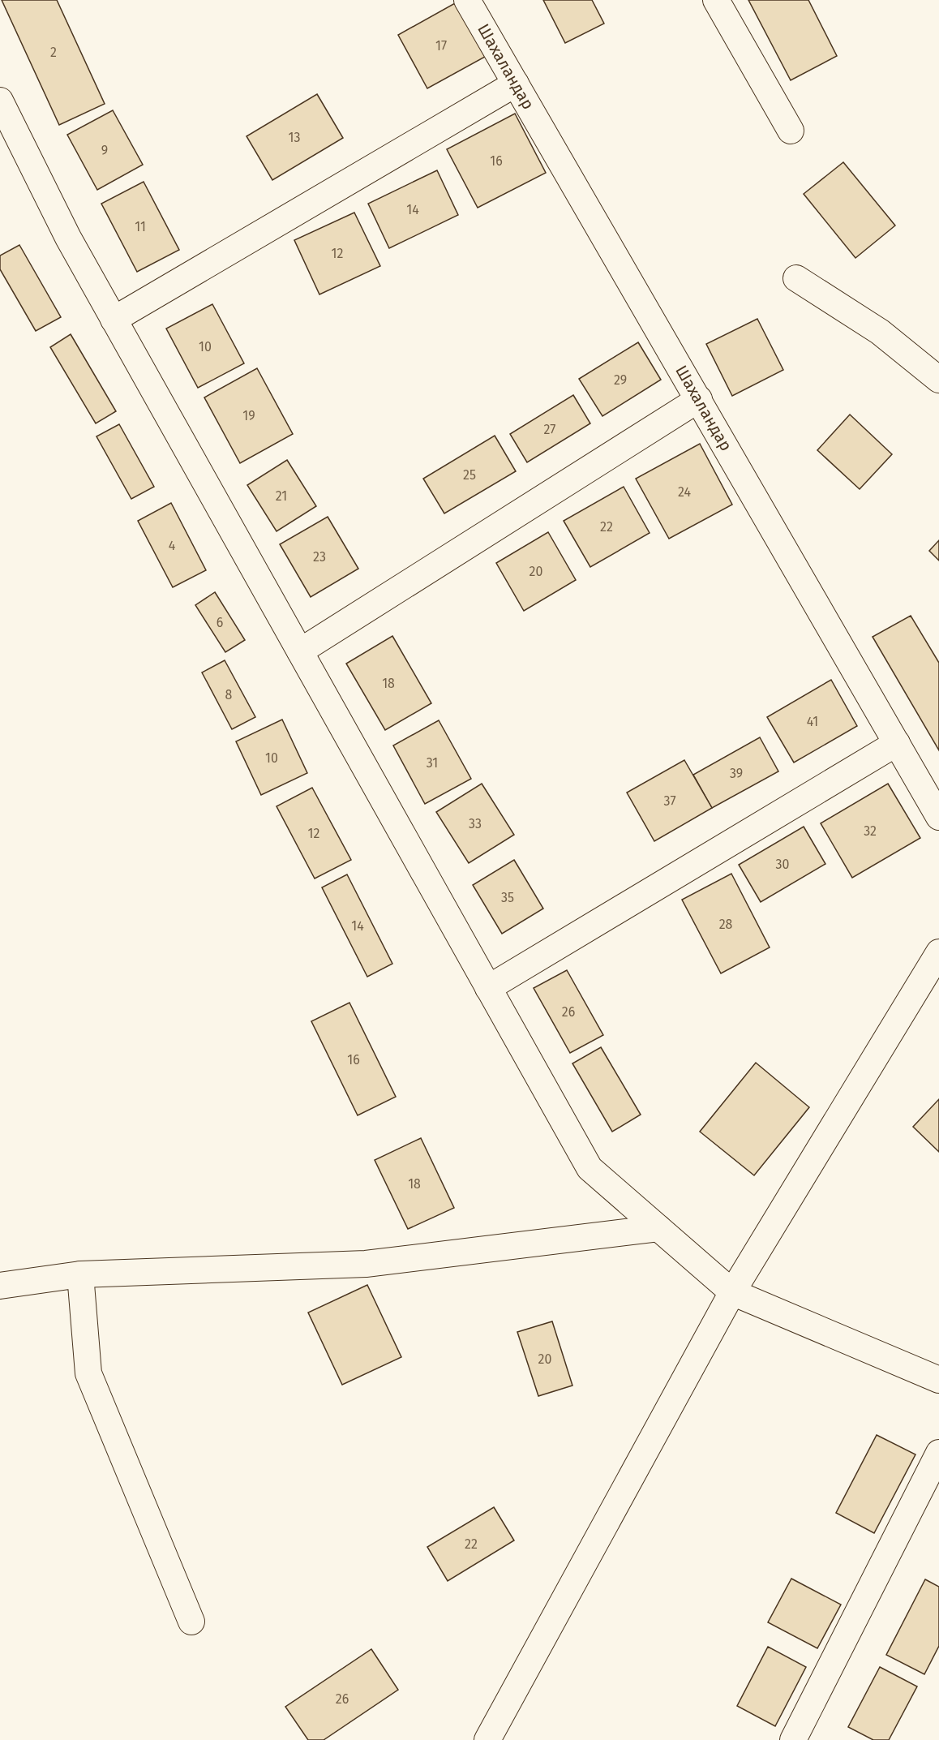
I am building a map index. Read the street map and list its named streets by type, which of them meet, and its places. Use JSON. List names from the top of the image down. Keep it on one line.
{"streets":{"street":["Шахаландар"]},"house_numbers":["17","2","13","9","16","14","11","12","10","29","19","27","25","24","21","22","4","23","20","6","18","8","41","10","31","39","37","33","32","12","30","35","28","14","26","16","18","20","22","26"]}
